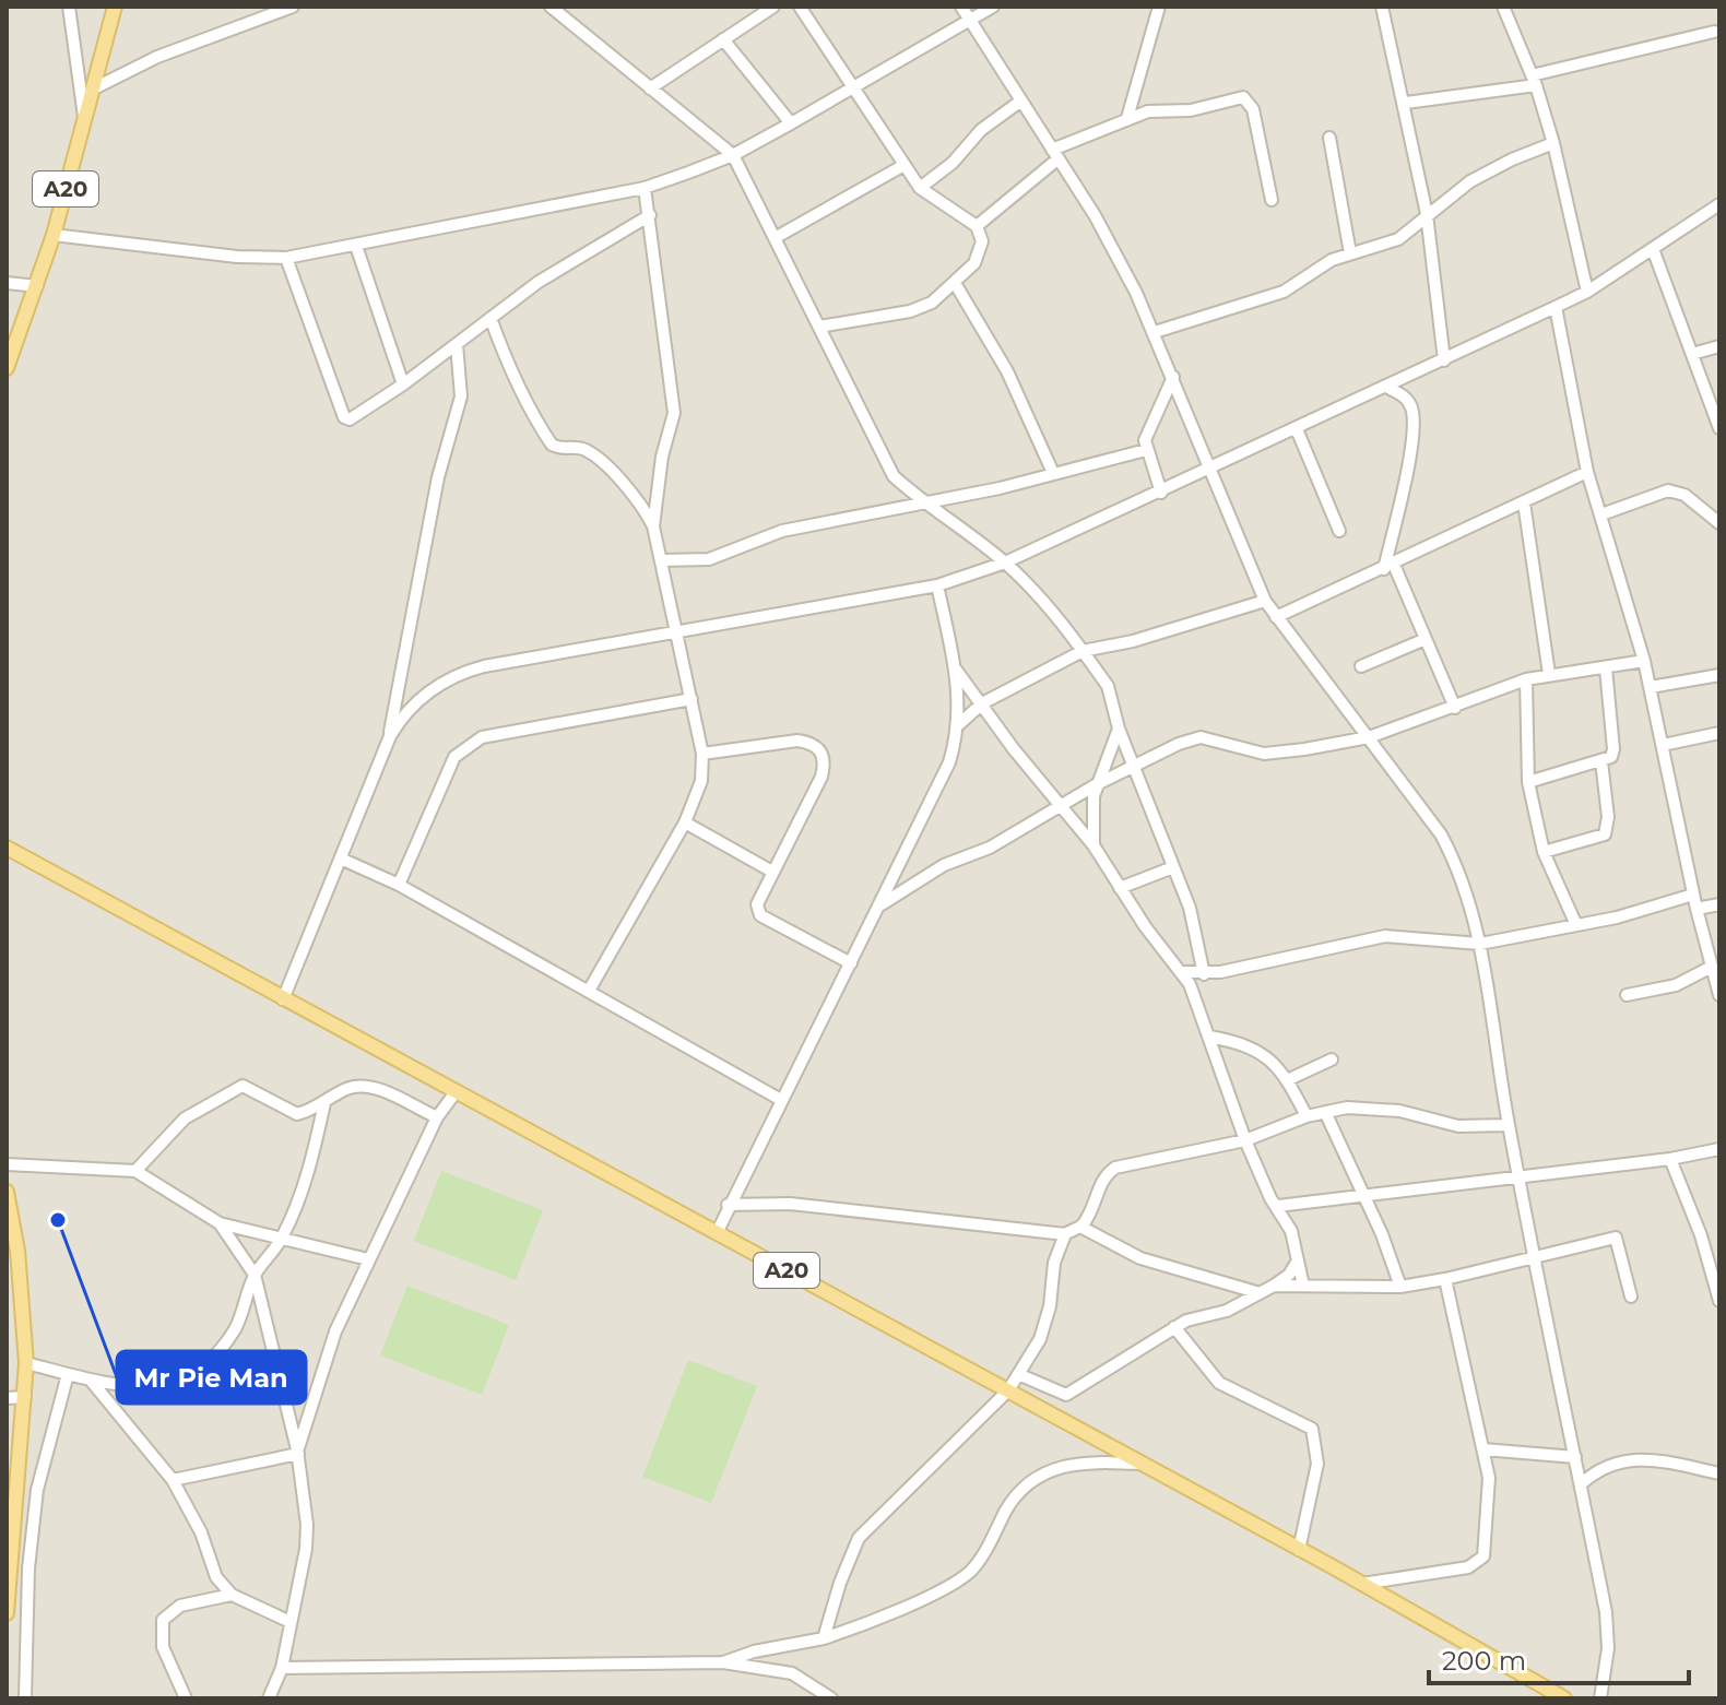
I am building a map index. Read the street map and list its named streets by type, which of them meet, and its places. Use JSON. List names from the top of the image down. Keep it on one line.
{"streets":{"main road":["A20"]},"places":["Mr Pie Man"],"scale_bar":"200 m"}
